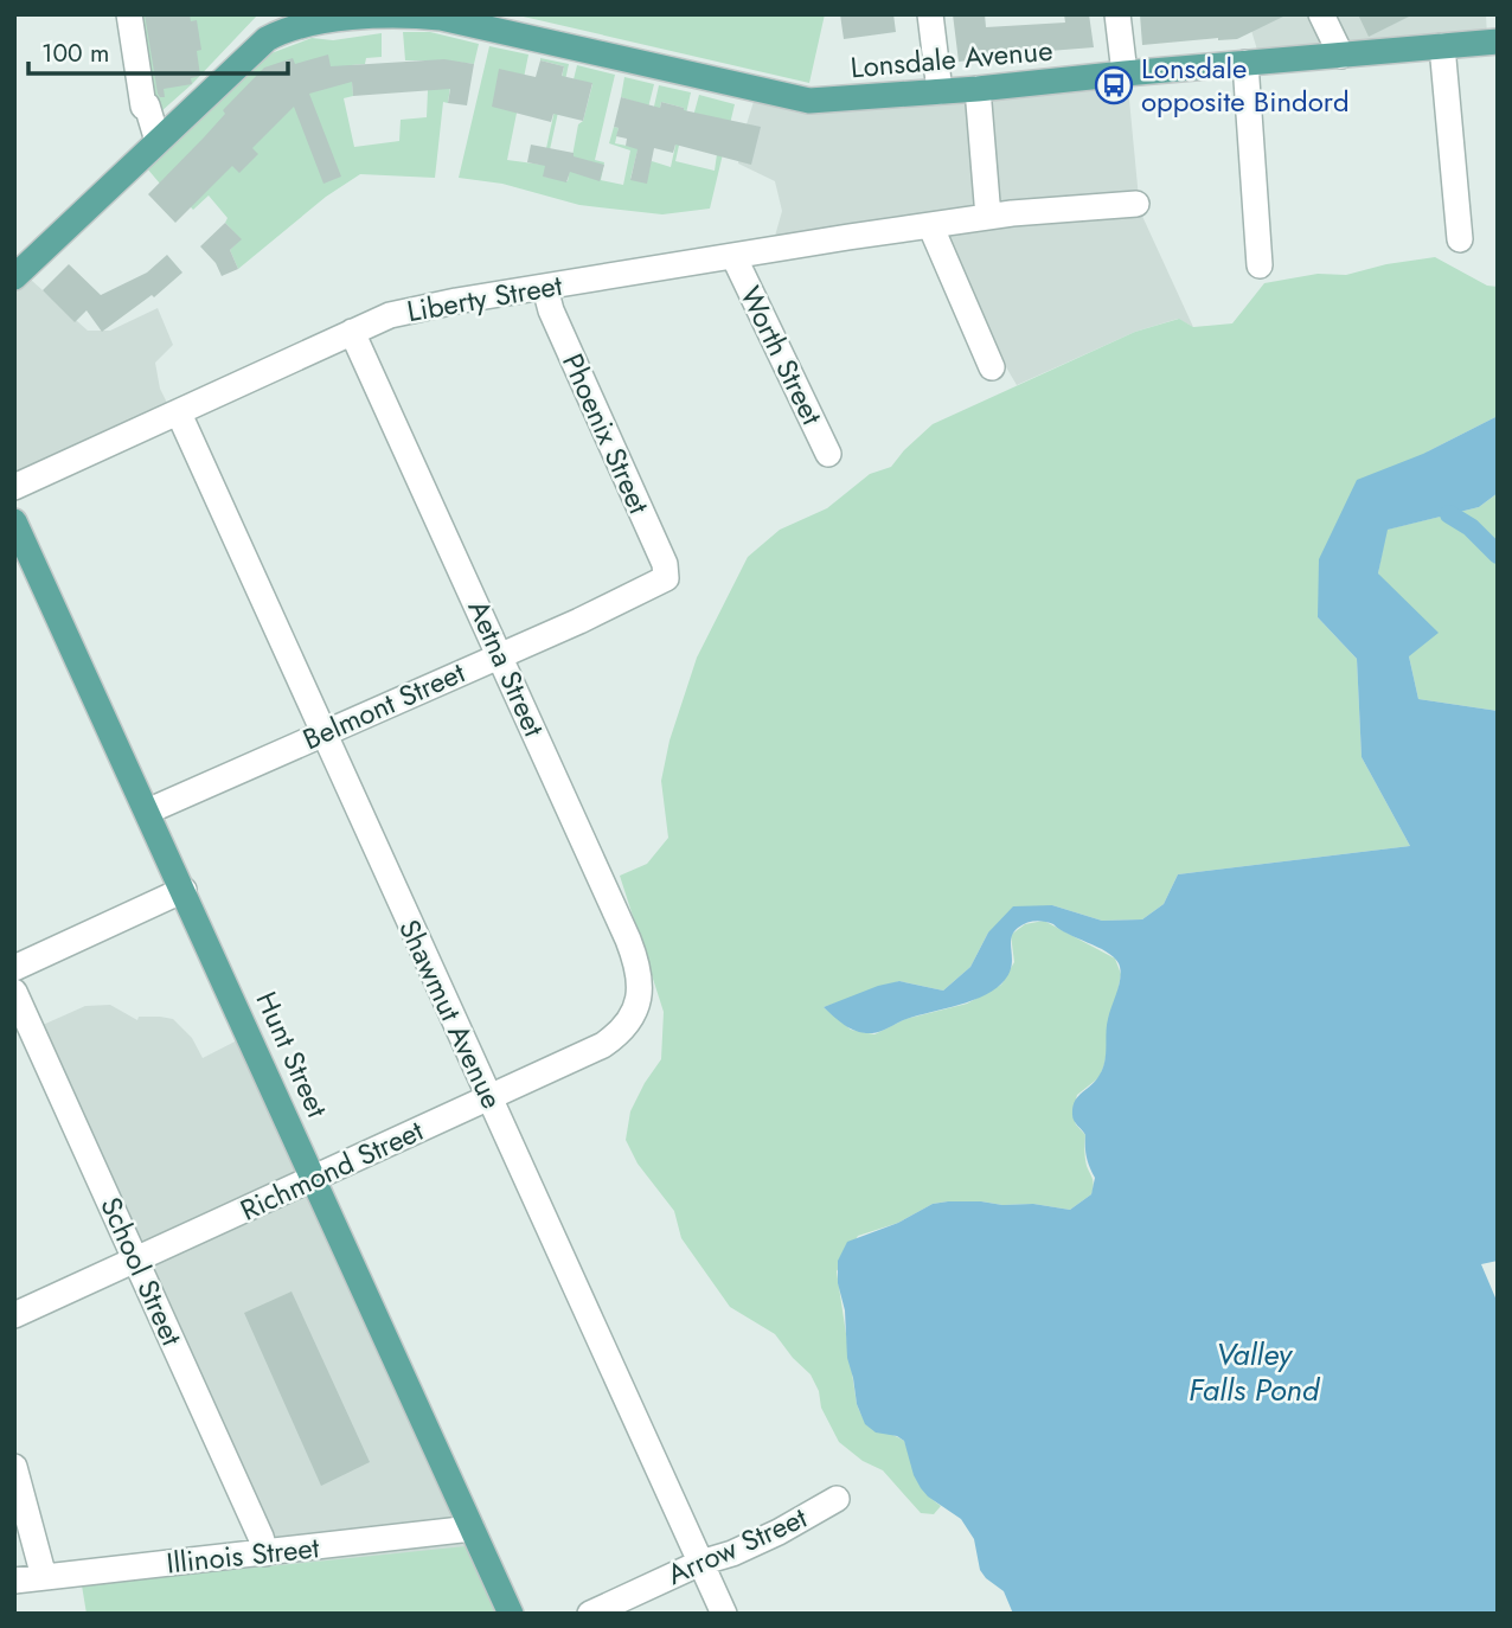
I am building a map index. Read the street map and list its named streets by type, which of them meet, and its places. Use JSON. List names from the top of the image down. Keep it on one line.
{"streets":{"main road":["Lonsdale Avenue","Hunt Street"],"street":["Liberty Street","Worth Street","Phoenix Street","Aetna Street","Belmont Street","Shawmut Avenue","Richmond Street","School Street","Arrow Street","Illinois Street"]},"crossings":[["Liberty Street","Worth Street"],["Liberty Street","Phoenix Street"],["Liberty Street","Aetna Street"],["Liberty Street","Shawmut Avenue"],["Phoenix Street","Belmont Street"],["Aetna Street","Belmont Street"],["Aetna Street","Richmond Street"],["Belmont Street","Shawmut Avenue"],["Belmont Street","Hunt Street"],["Shawmut Avenue","Richmond Street"],["Shawmut Avenue","Arrow Street"],["Hunt Street","Richmond Street"],["Hunt Street","Illinois Street"],["Richmond Street","School Street"],["School Street","Illinois Street"]],"water":["Valley Falls Pond"],"places":{"bus stop":["Lonsdale opposite Bindord"]},"scale_bar":"100 m"}
